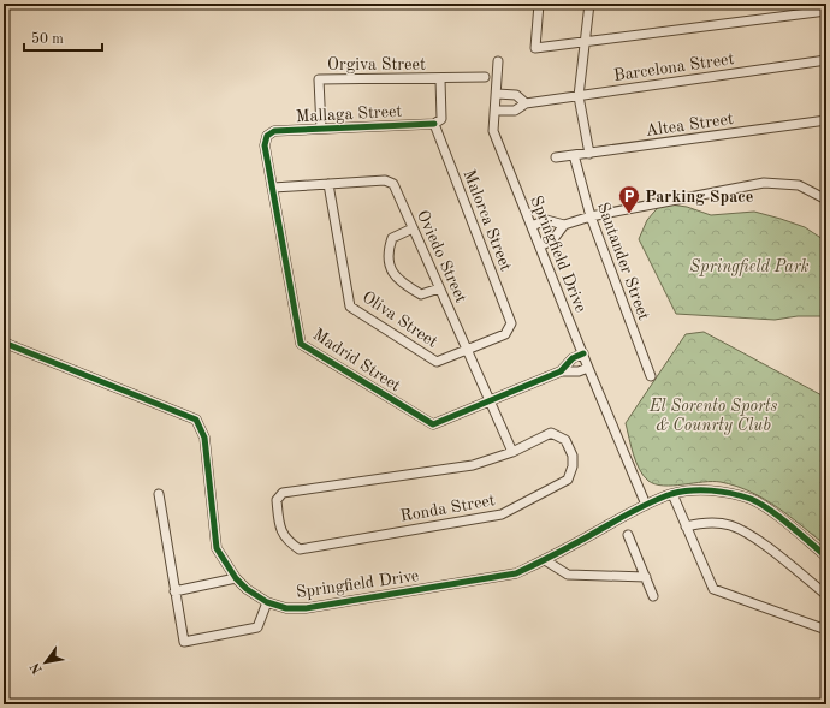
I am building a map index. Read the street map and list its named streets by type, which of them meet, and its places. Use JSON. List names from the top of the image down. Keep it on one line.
{"streets":{"street":["Orgiva Street","Barcelona Street","Mallaga Street","Altea Street","Malorca Street","Springfield Drive","Oviedo Street","Santander Street","Oliva Street","Madrid Street","Ronda Street"]},"crossings":[["Orgiva Street","Mallaga Street"],["Barcelona Street","Springfield Drive"],["Mallaga Street","Malorca Street"],["Mallaga Street","Madrid Street"],["Altea Street","Santander Street"],["Malorca Street","Oviedo Street"],["Malorca Street","Oliva Street"],["Springfield Drive","Madrid Street"],["Oviedo Street","Oliva Street"],["Oviedo Street","Madrid Street"],["Oviedo Street","Ronda Street"]],"parks":["Springfield Park","El Sorento Sports & Counrty Club"],"places":{"parking":["Parking Space"]},"scale_bar":"50 m","north":"bottom left"}
